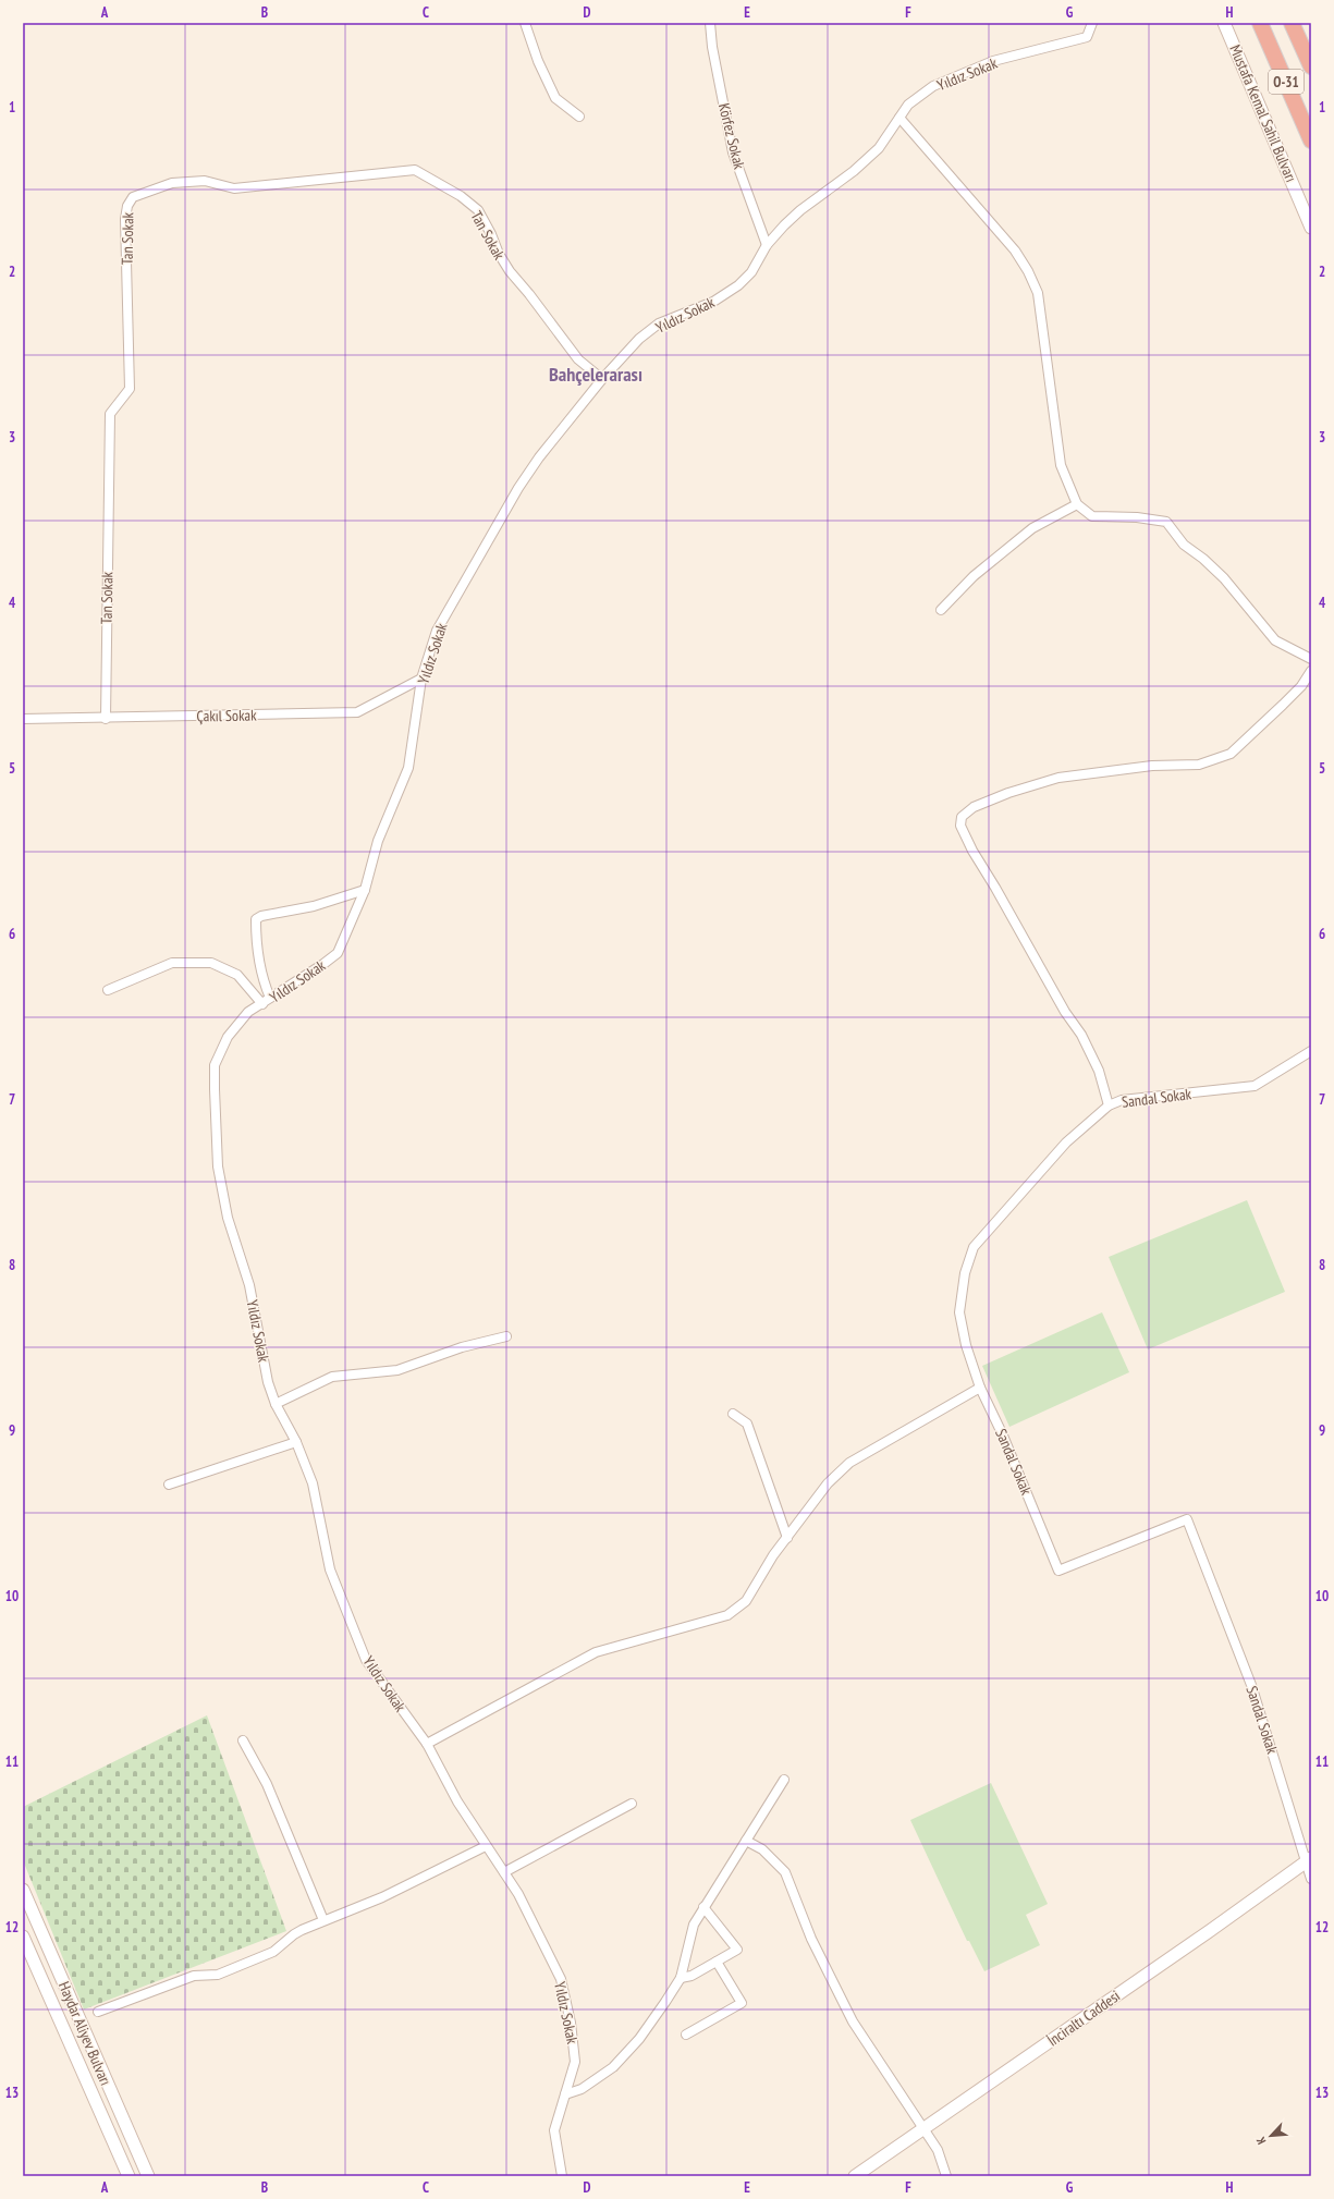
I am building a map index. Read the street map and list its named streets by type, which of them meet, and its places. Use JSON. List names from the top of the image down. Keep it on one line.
{"streets":{"highway":["O-31"],"main road":["Mustafa Kemal Sahil Bulvarı","İnciraltı Caddesi","Haydar Aliyev Bulvarı"],"street":["Yıldız Sokak","Körfez Sokak","Tan Sokak","Çakıl Sokak","Sandal Sokak"]},"crossings":[["Yıldız Sokak","Körfez Sokak"],["Yıldız Sokak","Tan Sokak"],["Yıldız Sokak","Çakıl Sokak"],["Tan Sokak","Çakıl Sokak"],["Sandal Sokak","İnciraltı Caddesi"]],"districts":["Bahçelerarası"],"north":"bottom left","grid":{"columns":["A","B","C","D","E","F","G","H"],"rows":["1","2","3","4","5","6","7","8","9","10","11","12","13"]}}
